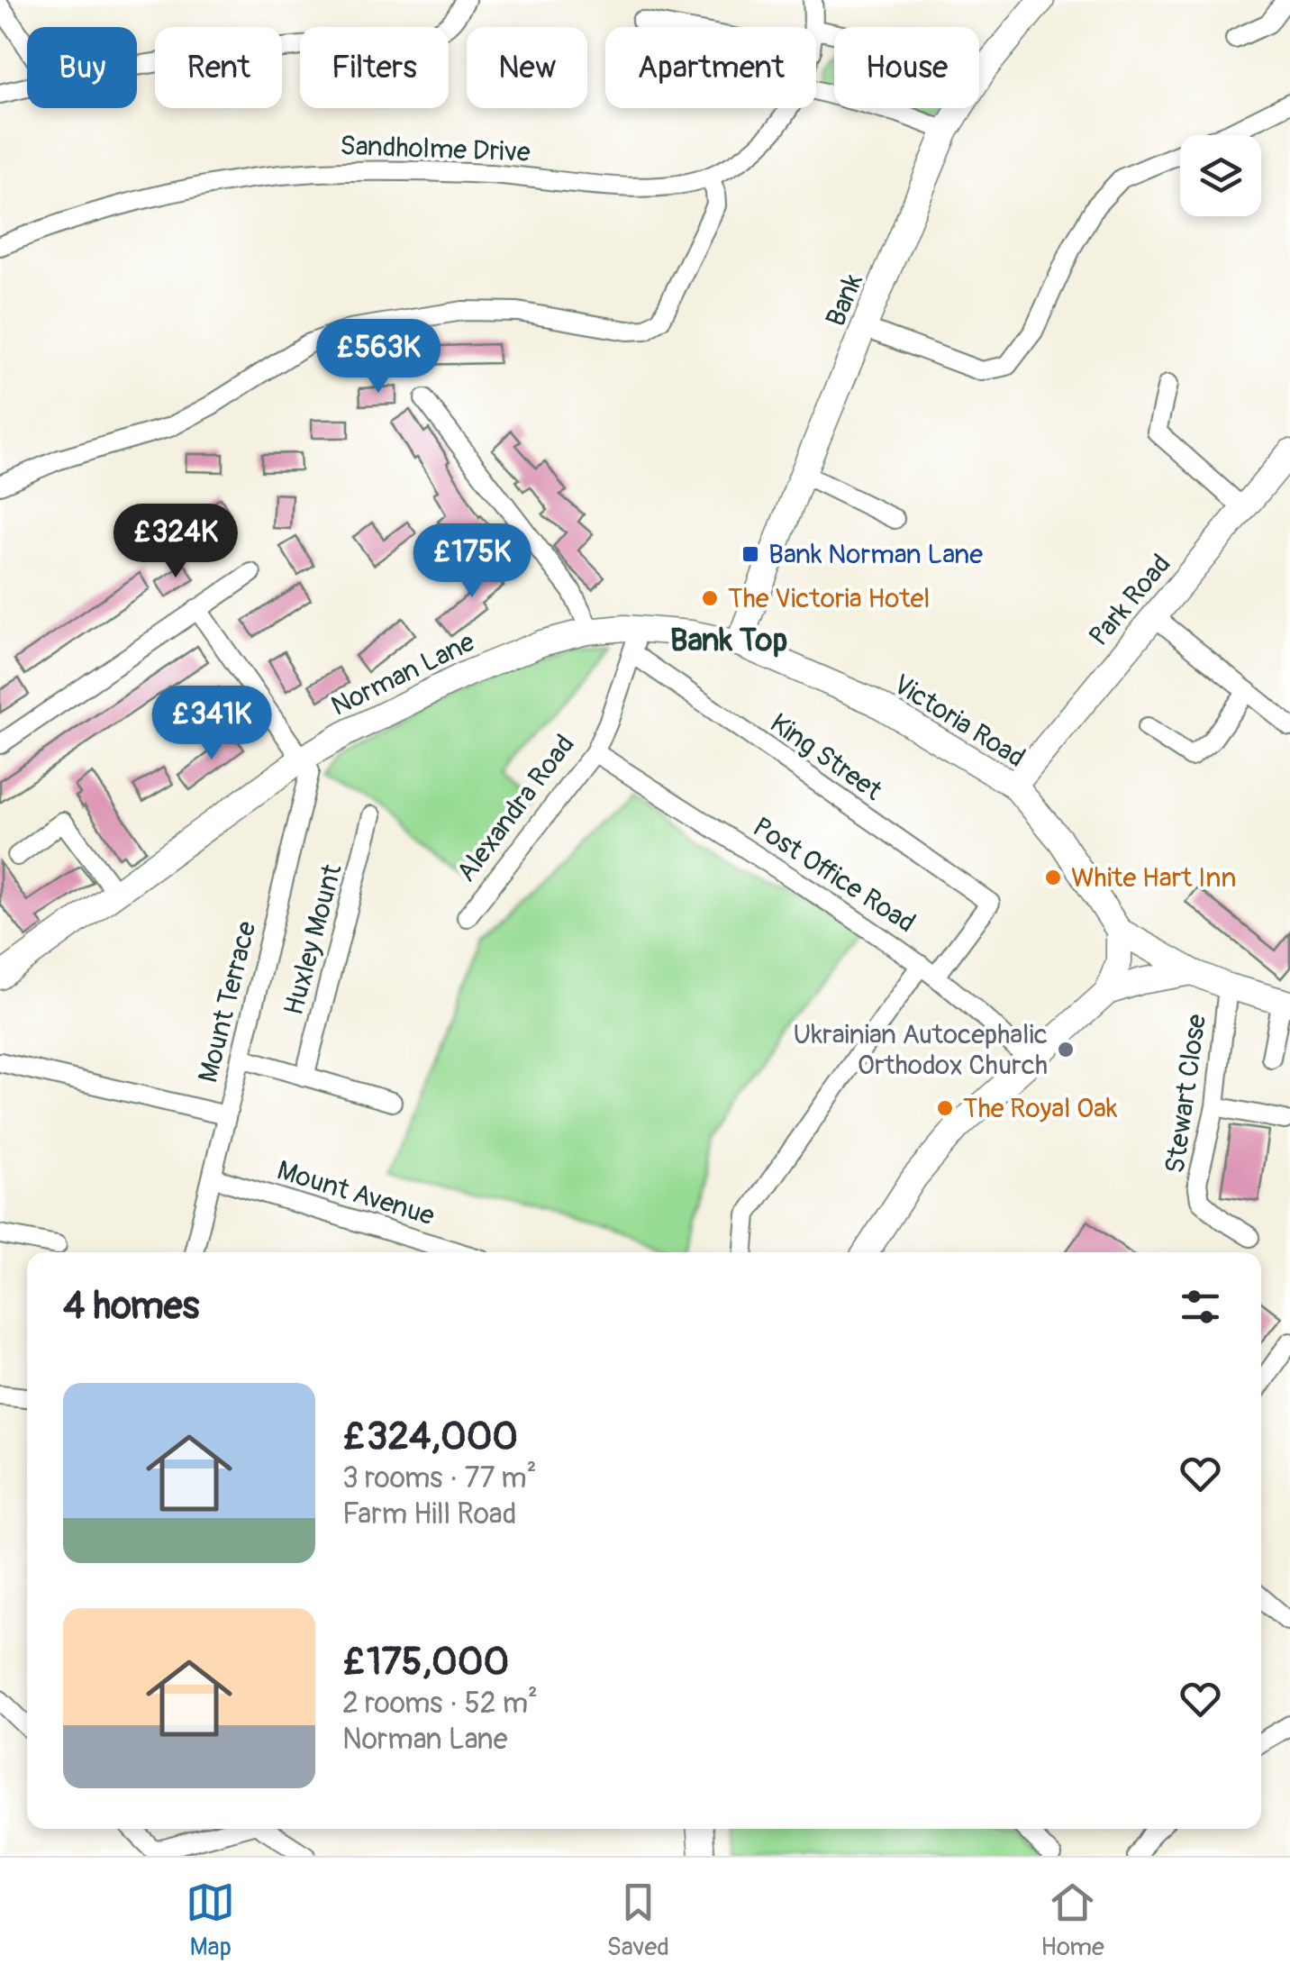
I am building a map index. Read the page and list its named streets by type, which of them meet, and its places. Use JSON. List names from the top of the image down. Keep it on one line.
{"streets":{"street":["Sandholme Drive","Bank","Park Road","Norman Lane","Victoria Road","King Street","Alexandra Road","Post Office Road","Huxley Mount","Mount Terrace","Stewart Close","Mount Avenue"]},"crossings":[["Bank","Norman Lane"],["Bank","Victoria Road"],["Park Road","Victoria Road"],["Norman Lane","Victoria Road"],["Norman Lane","Alexandra Road"],["Norman Lane","Mount Terrace"],["Victoria Road","Stewart Close"],["King Street","Alexandra Road"],["King Street","Post Office Road"],["Alexandra Road","Post Office Road"],["Mount Terrace","Mount Avenue"]],"districts":["Bank Top"],"places":{"transit":["Bank Norman Lane"],"other":["The Victoria Hotel","White Hart Inn","Ukrainian Autocephalic Orthodox Church","The Royal Oak"]},"page":{"chip":["Buy","Rent","Filters","New","Apartment","House"],"price":["£563K","£324K","£175K","£341K"],"heading":"4 homes","list":[{"name":"£324,000","note":"3 rooms · 77 m² · Farm Hill Road"},{"name":"£175,000","note":"2 rooms · 52 m² · Norman Lane"}],"tabs":["Map","Saved","Home"]}}
